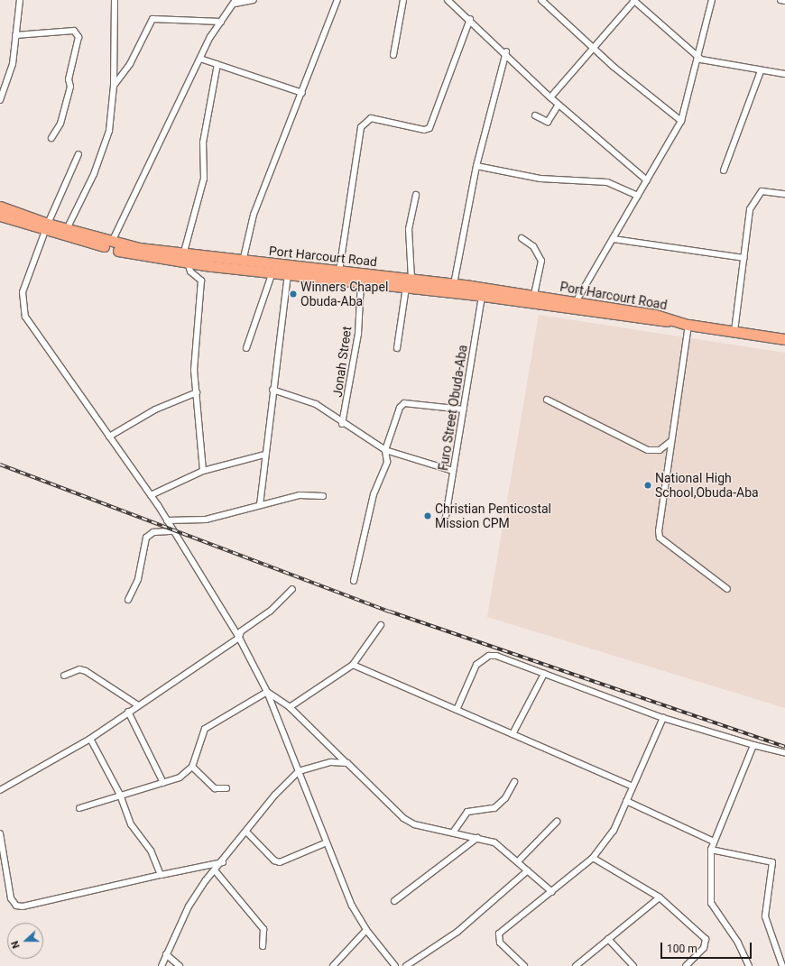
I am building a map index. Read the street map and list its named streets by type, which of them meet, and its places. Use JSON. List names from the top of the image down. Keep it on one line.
{"streets":{"highway":["Port Harcourt Road"],"street":["Jonah Street","Furo Street Obuda-Aba"]},"crossings":[["Port Harcourt Road","Jonah Street"],["Port Harcourt Road","Furo Street Obuda-Aba"]],"places":["Winners Chapel Obuda-Aba","National High School,Obuda-Aba","Christian Penticostal Mission CPM"],"scale_bar":"100 m","north":"left"}
